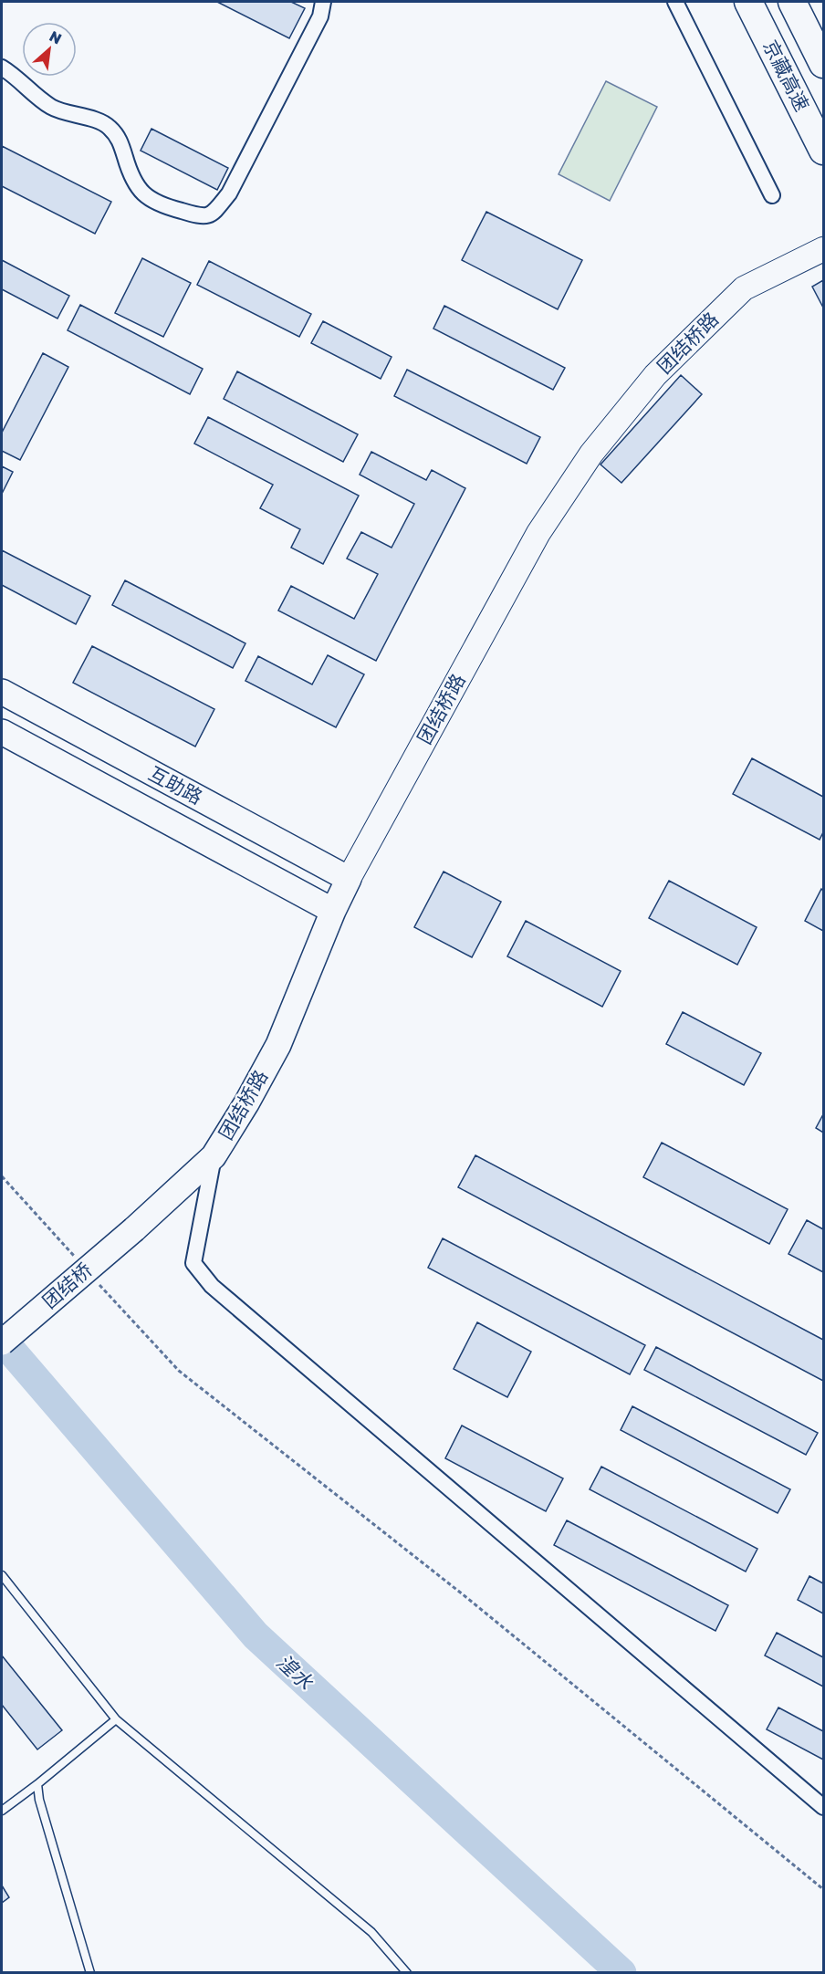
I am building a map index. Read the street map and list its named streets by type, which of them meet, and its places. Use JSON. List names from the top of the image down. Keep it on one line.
{"streets":{"highway":["京藏高速","团结桥路","互助路","团结桥"]},"crossings":[["团结桥路","互助路"],["团结桥路","团结桥"]],"water":["湟水"],"north":"top right"}
